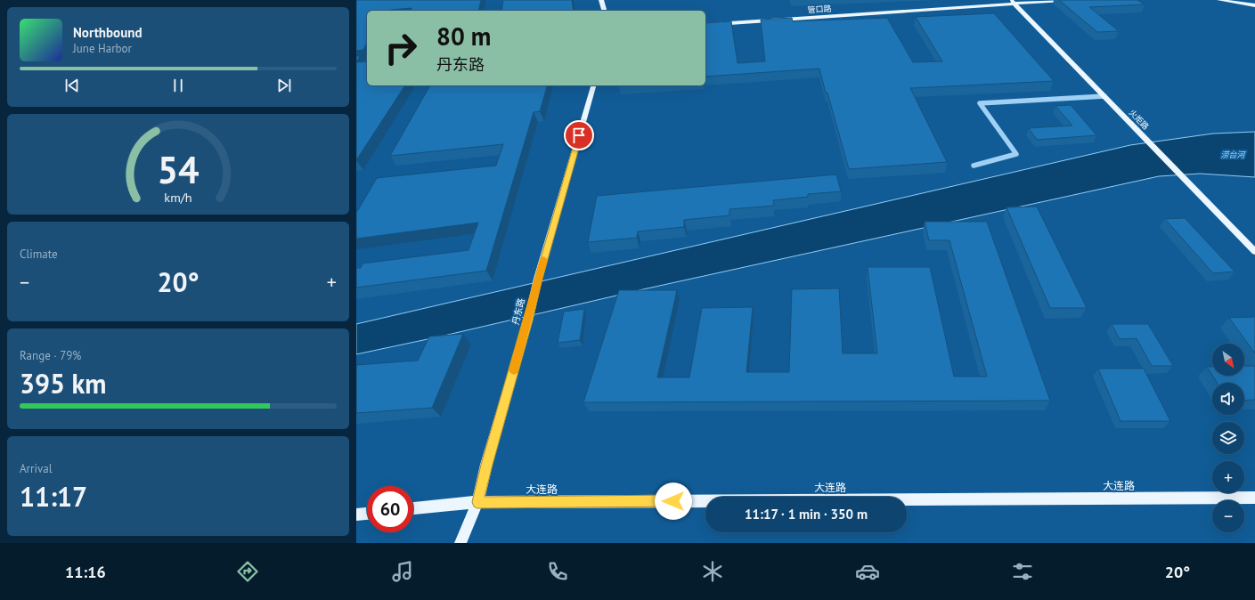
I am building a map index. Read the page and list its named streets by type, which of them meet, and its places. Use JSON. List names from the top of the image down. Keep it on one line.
{"streets":{"main road":["管口路","火炬路","丹东路","大连路"]},"crossings":[["管口路","火炬路"],["丹东路","大连路"]],"water":["涝台河"],"north":"bottom right","page":{"turn":["80 m","丹东路"],"song":["Northbound","June Harbor"],"tile":["Climate",["Range · 79%","395 km"],["Arrival","11:17"]],"heat":["−","20°","+"],"map_buttons":["+","−"],"limit":"60","trip":"11:17 · 1 min · 350 m","tabs":["11:16","20°"],"gauge":["54","km/h"]}}
